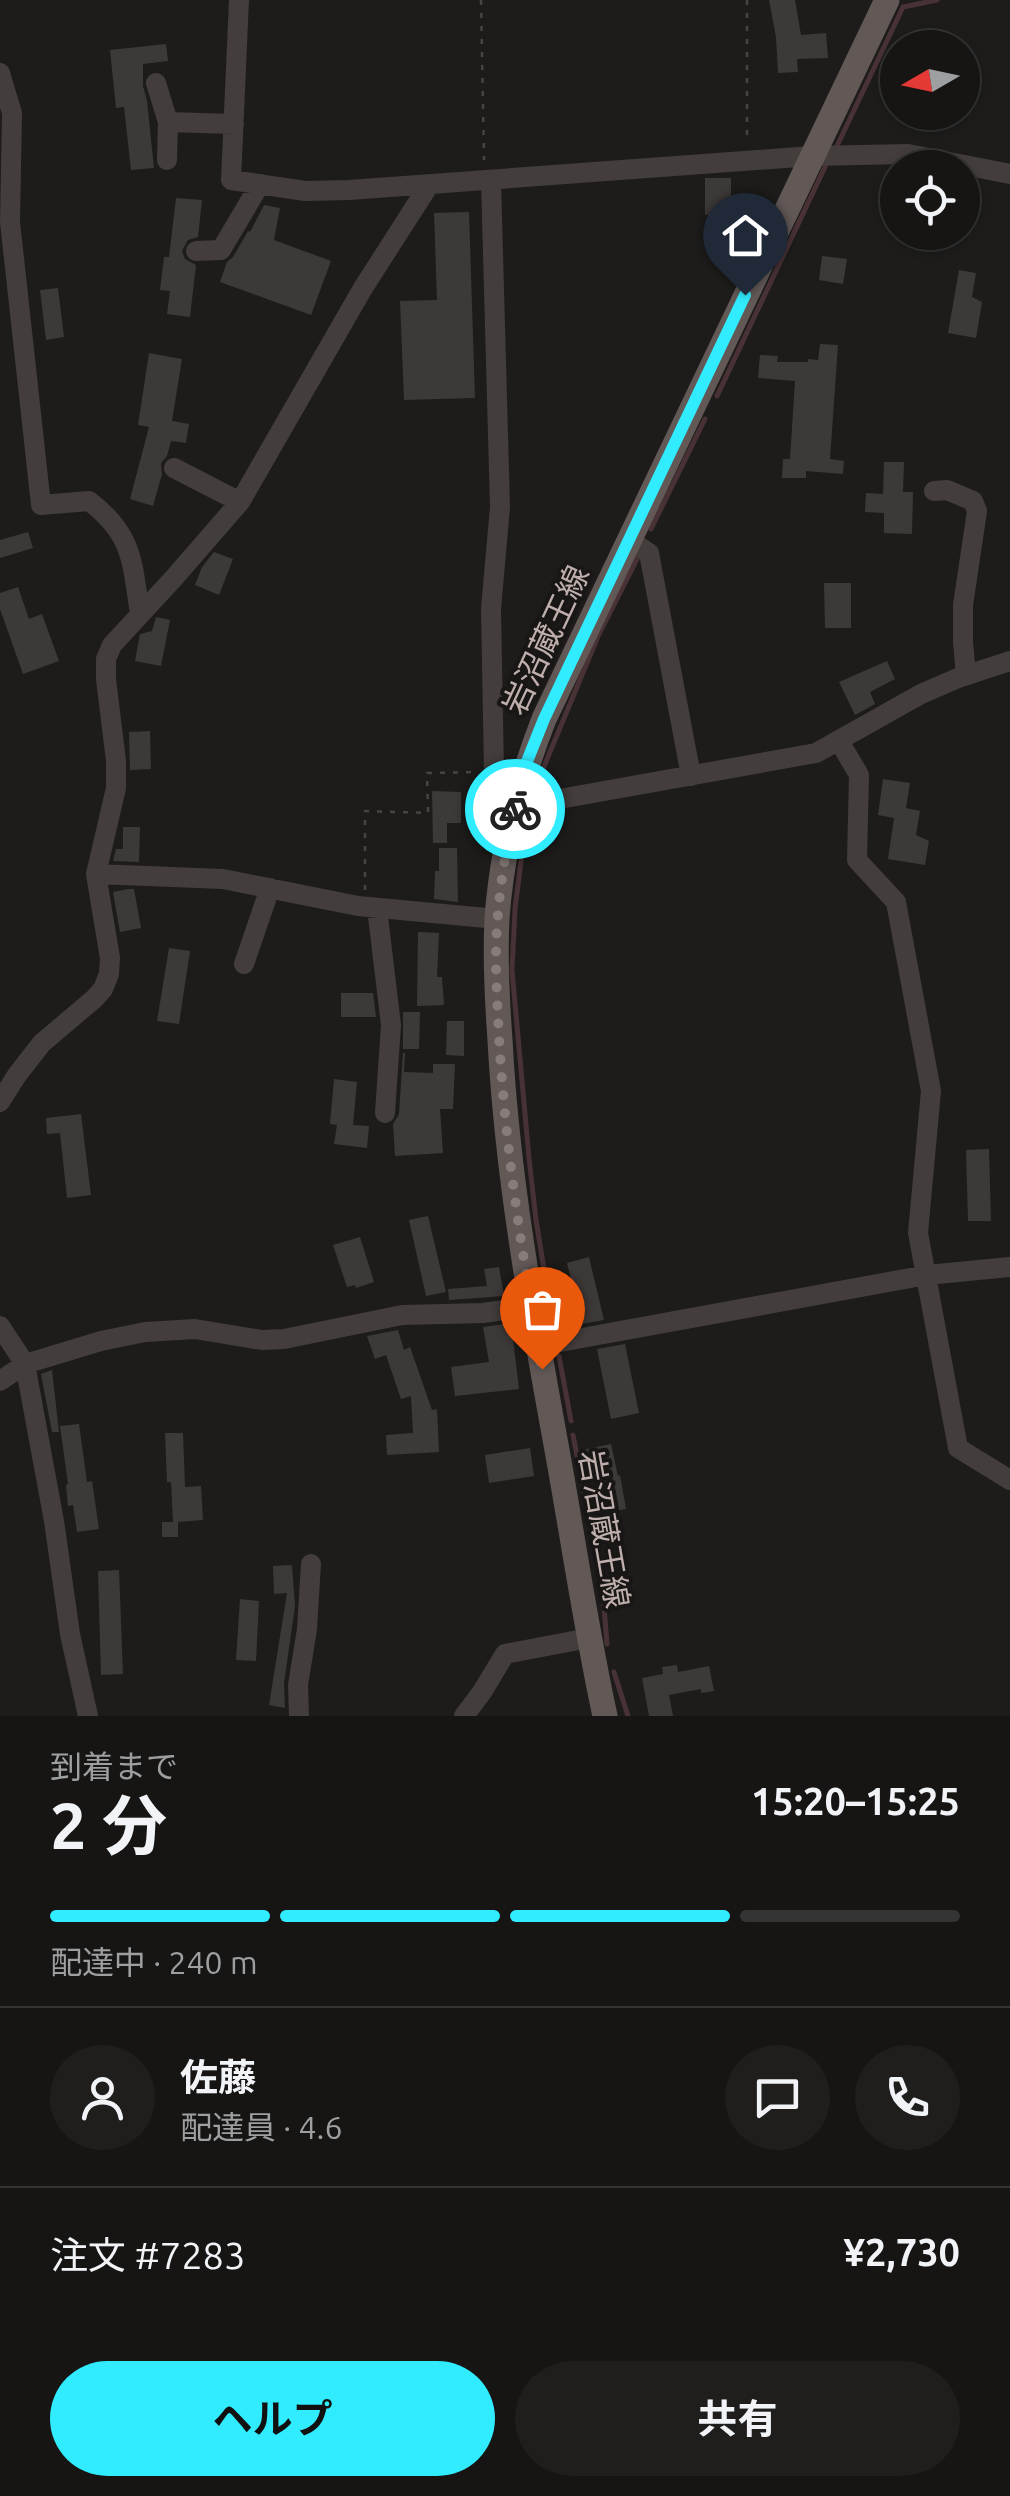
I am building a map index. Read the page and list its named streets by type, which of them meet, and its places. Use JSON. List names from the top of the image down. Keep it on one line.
{"streets":{"main road":["岩沼蔵王線"]},"north":"left","page":{"heading":["2 分","到着まで","15:20–15:25"],"panel":["佐藤","配達員 · 4.6","注文 #7283","¥2,730"],"bar":"配達中 · 240 m","buttons":["ヘルプ","共有"]}}
